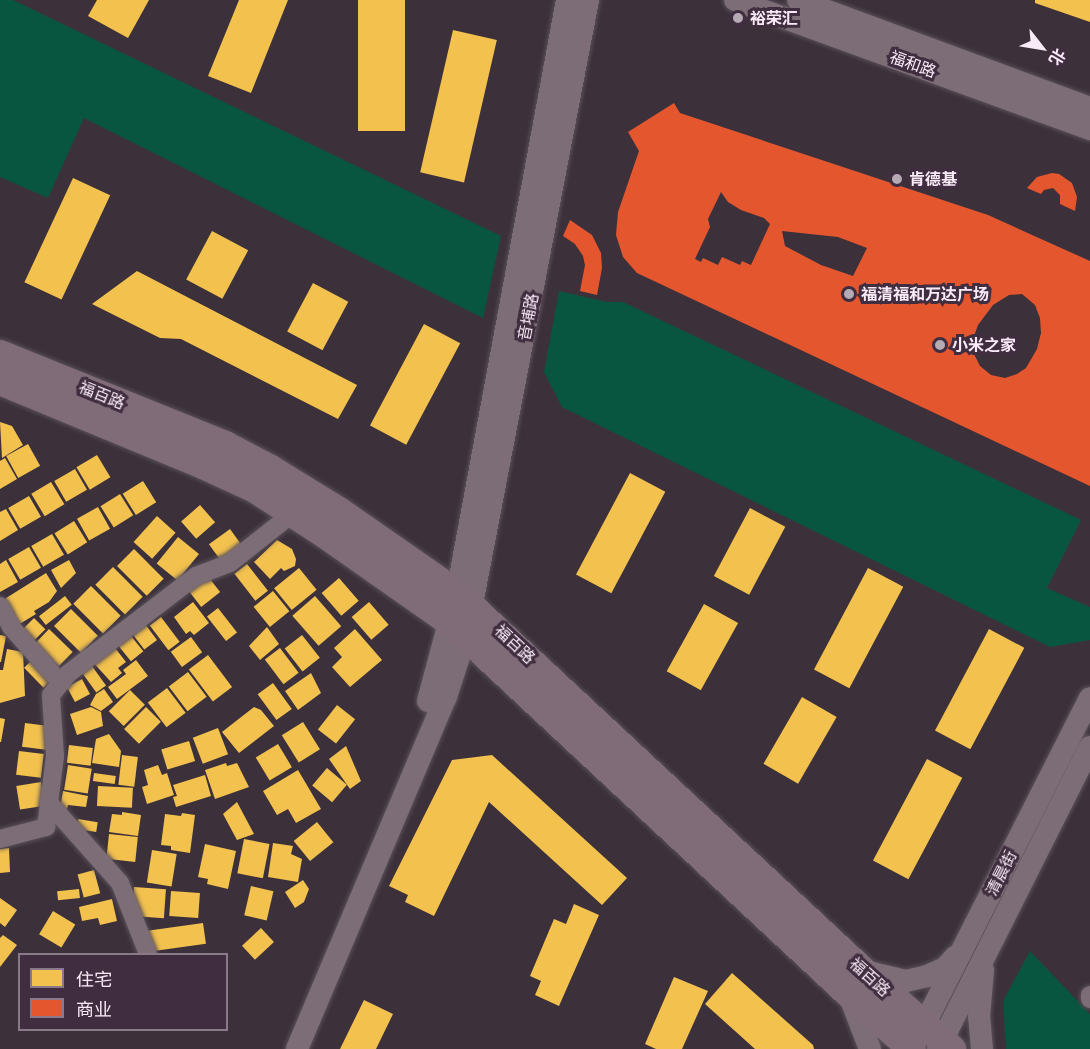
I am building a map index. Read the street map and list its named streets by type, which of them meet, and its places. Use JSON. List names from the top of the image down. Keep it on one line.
{"streets":{"main road":["福百路"],"street":["福和路","音埔路","清晨街"]},"crossings":[["音埔路","福百路"],["福百路","清晨街"]],"places":["裕荣汇","肯德基","福清福和万达广场","小米之家"],"legend":["住宅","商业"],"north":"bottom right"}
